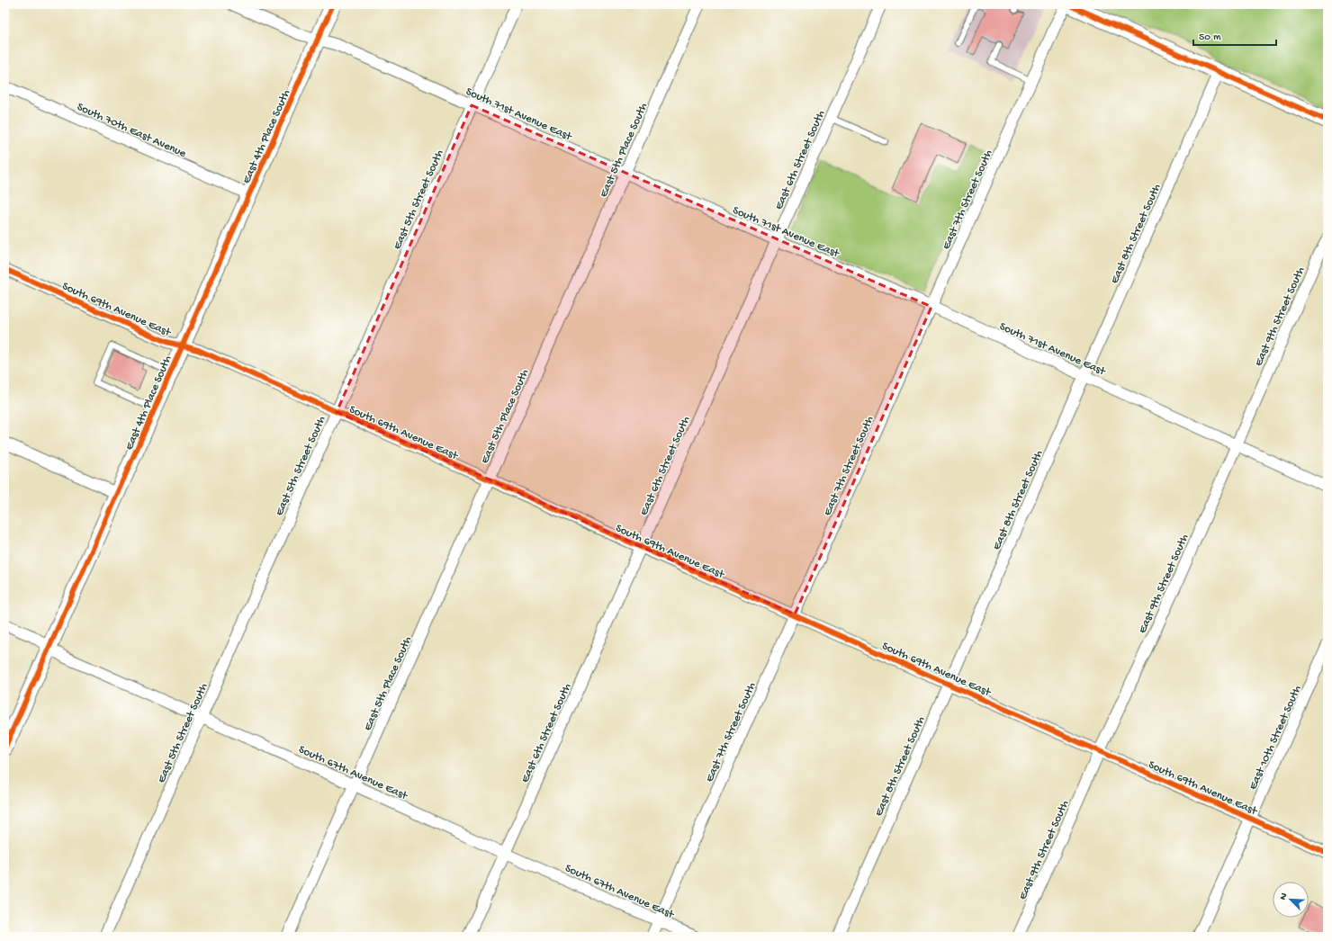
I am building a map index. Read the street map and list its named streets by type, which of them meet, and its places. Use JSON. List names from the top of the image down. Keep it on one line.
{"streets":{"street":["South 71st Avenue East","South 70th East Avenue","East 4th Place South","East 5th Place South","East 6th Street South","East 5th Street South","East 7th Street South","East 8th Street South","South 69th Avenue East","East 9th Street South","East 10th Street South","South 67th Avenue East"]},"crossings":[["South 71st Avenue East","East 4th Place South"],["South 71st Avenue East","East 5th Place South"],["South 71st Avenue East","East 6th Street South"],["South 71st Avenue East","East 5th Street South"],["South 71st Avenue East","East 7th Street South"],["South 71st Avenue East","East 8th Street South"],["South 71st Avenue East","East 9th Street South"],["South 70th East Avenue","East 4th Place South"],["East 4th Place South","South 69th Avenue East"],["East 4th Place South","South 67th Avenue East"],["East 5th Place South","South 69th Avenue East"],["East 5th Place South","South 67th Avenue East"],["East 6th Street South","South 69th Avenue East"],["East 6th Street South","South 67th Avenue East"],["East 5th Street South","South 69th Avenue East"],["East 5th Street South","South 67th Avenue East"],["East 7th Street South","South 69th Avenue East"],["East 7th Street South","South 67th Avenue East"],["East 8th Street South","South 69th Avenue East"],["South 69th Avenue East","East 9th Street South"],["South 69th Avenue East","East 10th Street South"]],"scale_bar":"50 m","north":"top left"}
